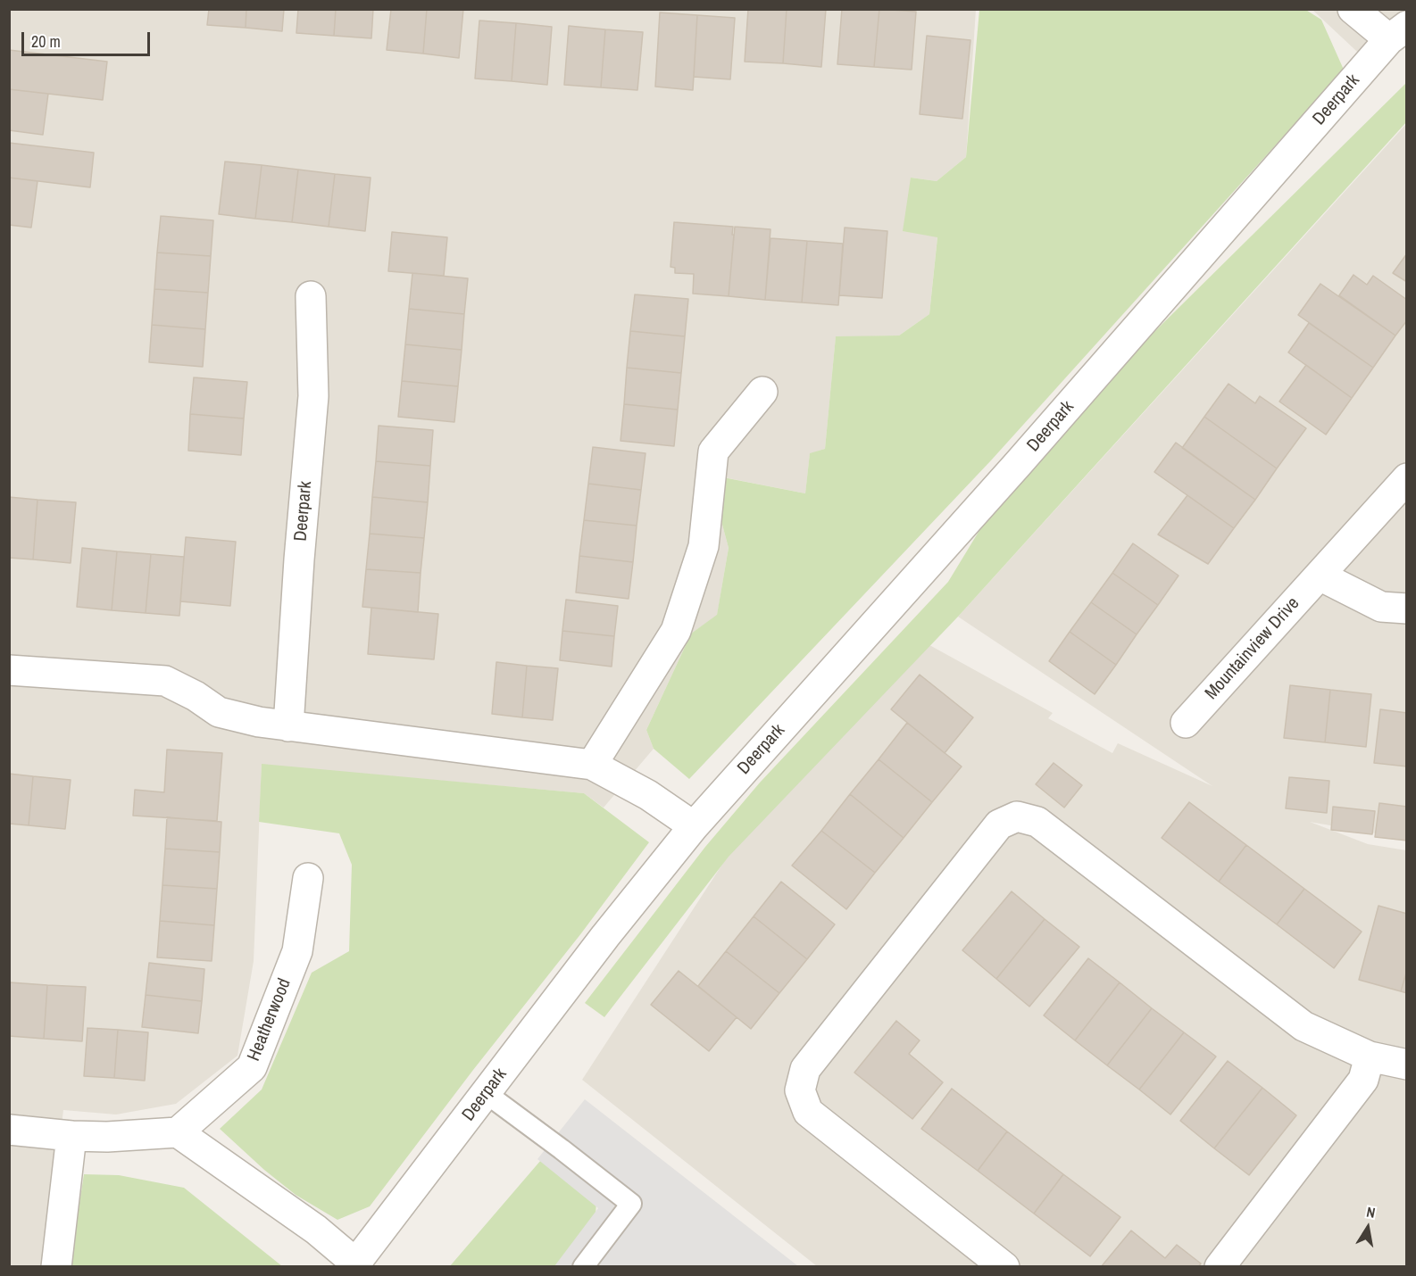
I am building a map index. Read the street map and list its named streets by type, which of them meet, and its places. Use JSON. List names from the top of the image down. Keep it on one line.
{"streets":{"street":["Deerpark","Mountainview Drive","Heatherwood"]},"scale_bar":"20 m","north":"top"}
